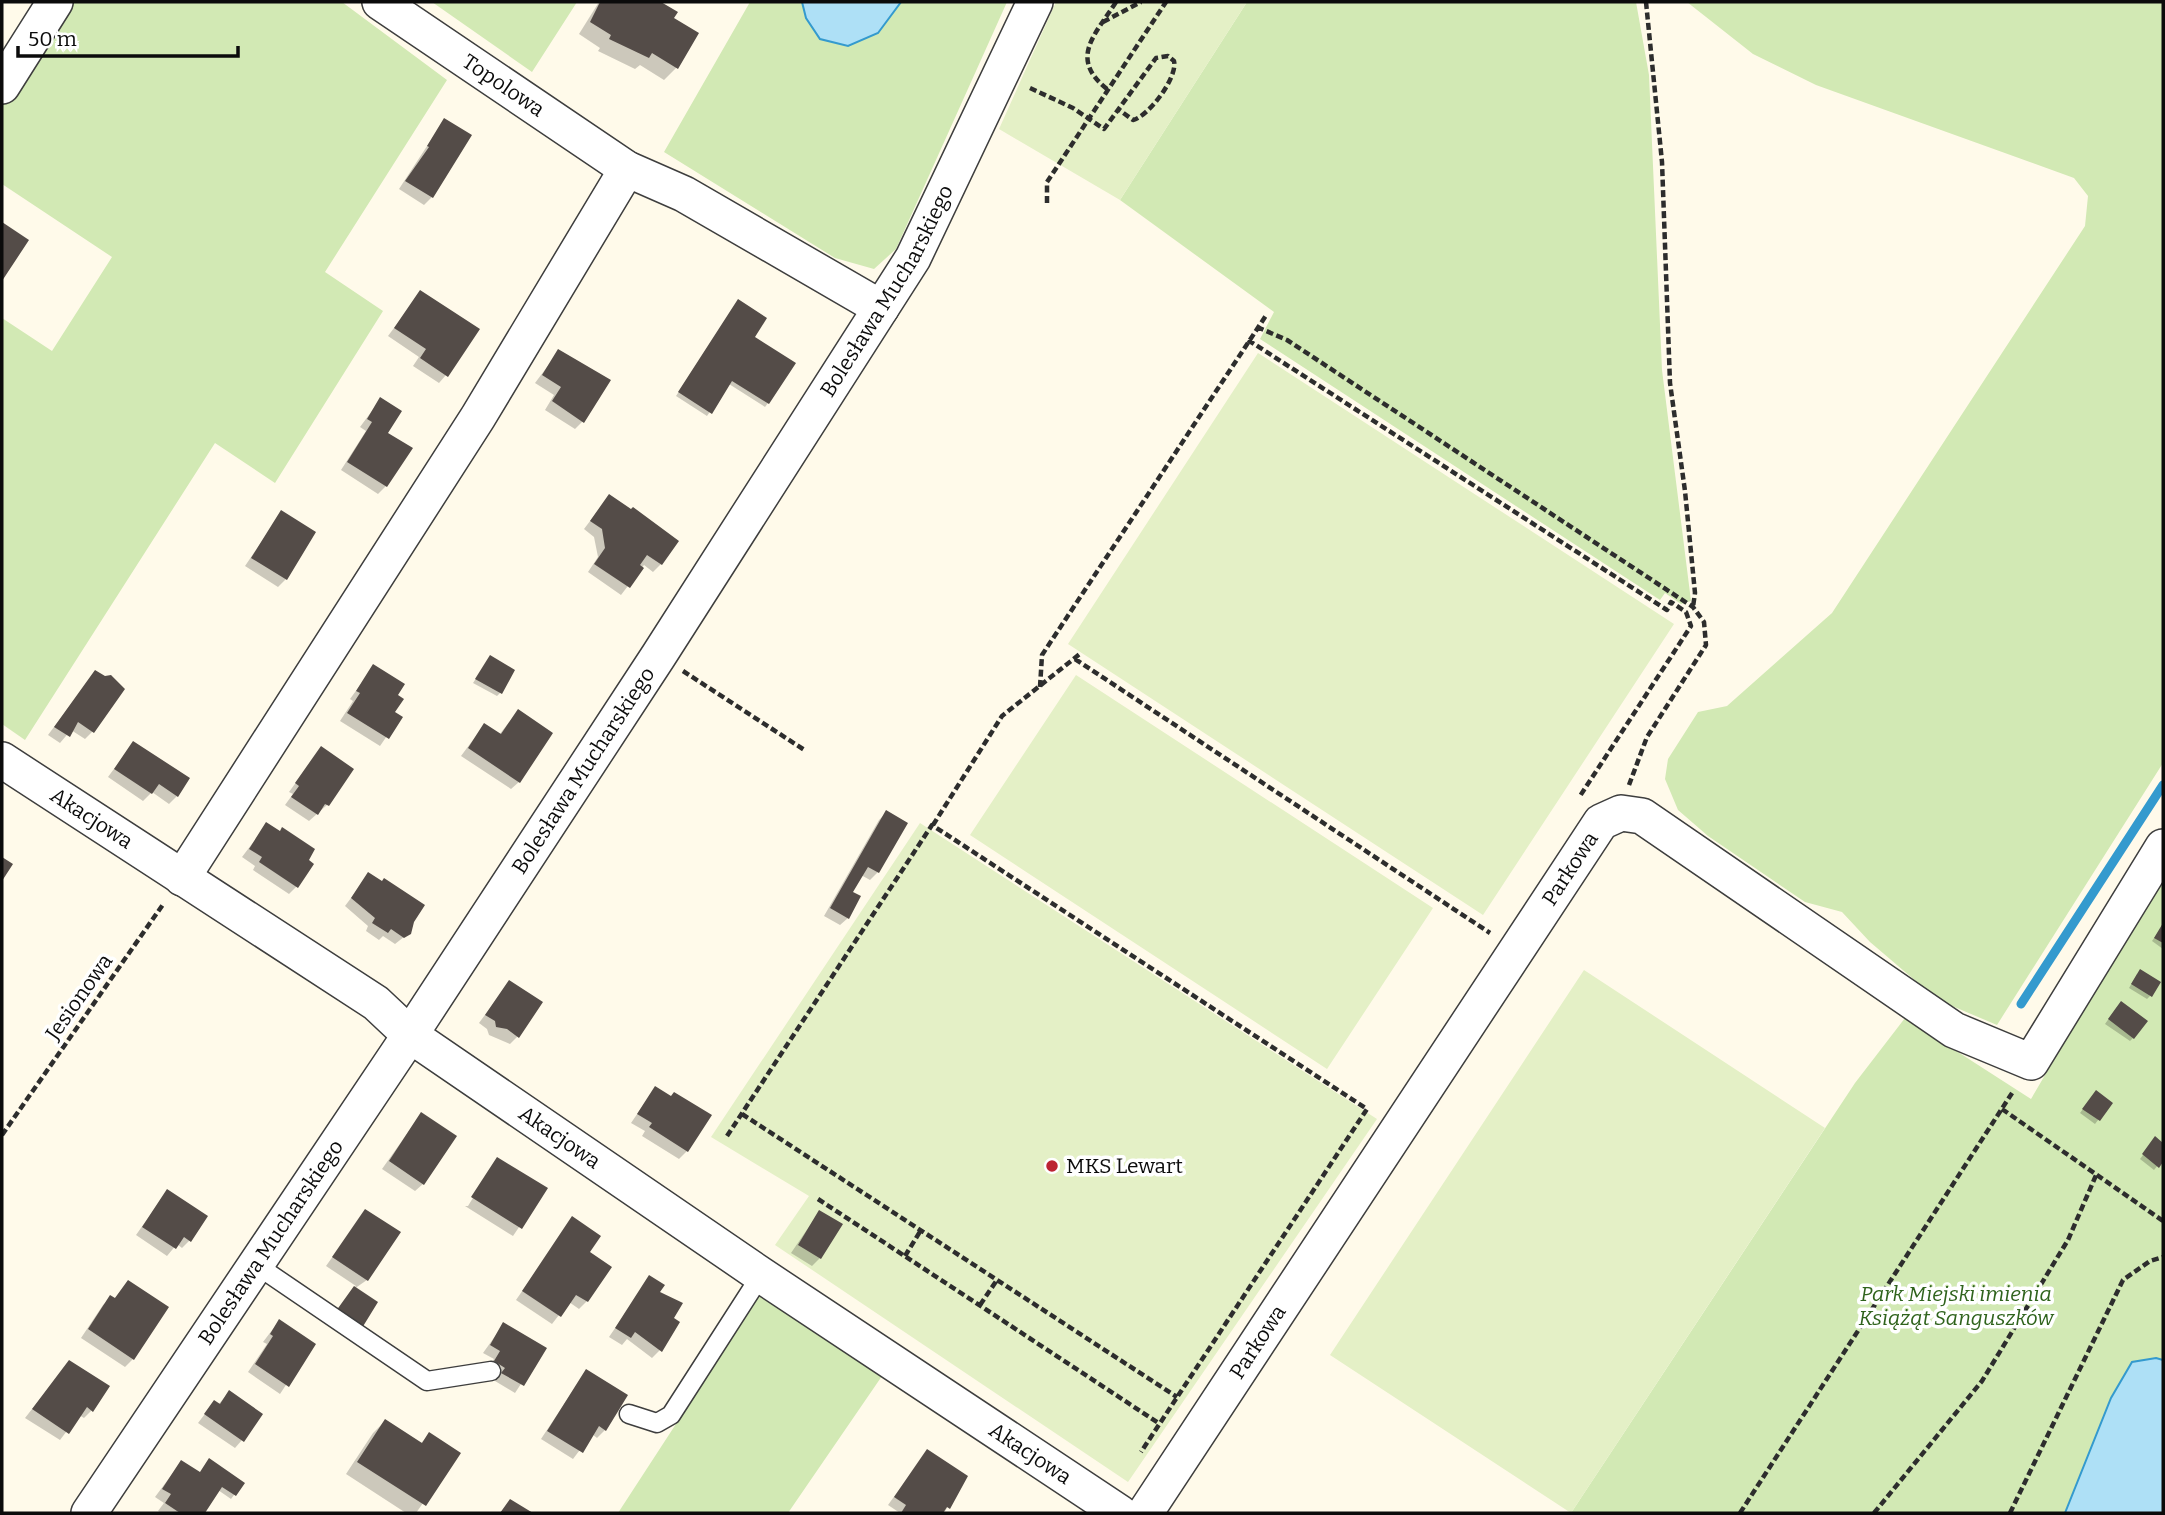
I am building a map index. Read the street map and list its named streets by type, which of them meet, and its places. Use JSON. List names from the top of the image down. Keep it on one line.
{"streets":{"street":["Topolowa","Bolesława Mucharskiego","Akacjowa","Parkowa"],"path":["Jesionowa"]},"crossings":[["Topolowa","Bolesława Mucharskiego"],["Bolesława Mucharskiego","Akacjowa"],["Akacjowa","Jesionowa"]],"parks":["Park Miejski imienia Książąt Sanguszków"],"places":["MKS Lewart"],"scale_bar":"50 m"}
